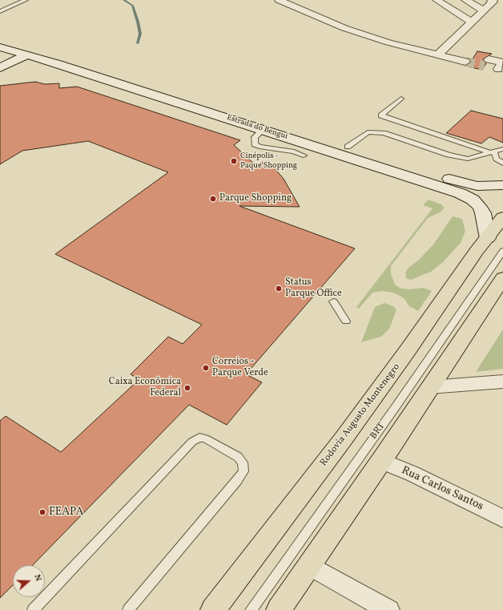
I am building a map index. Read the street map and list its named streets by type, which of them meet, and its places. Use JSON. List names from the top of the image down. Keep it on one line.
{"streets":{"main road":["Rodovia Augusto Montenegro"],"street":["Estrada do Benguí","Rua Carlos Santos"],"lane":["BRT"]},"crossings":[["Estrada do Benguí","Rodovia Augusto Montenegro"]],"places":["Cinépolis - Paque Shopping","Parque Shopping","Status Parque Office","Correios - Parque Verde","Caixa Econômica Federal","FEAPA"],"north":"right"}
